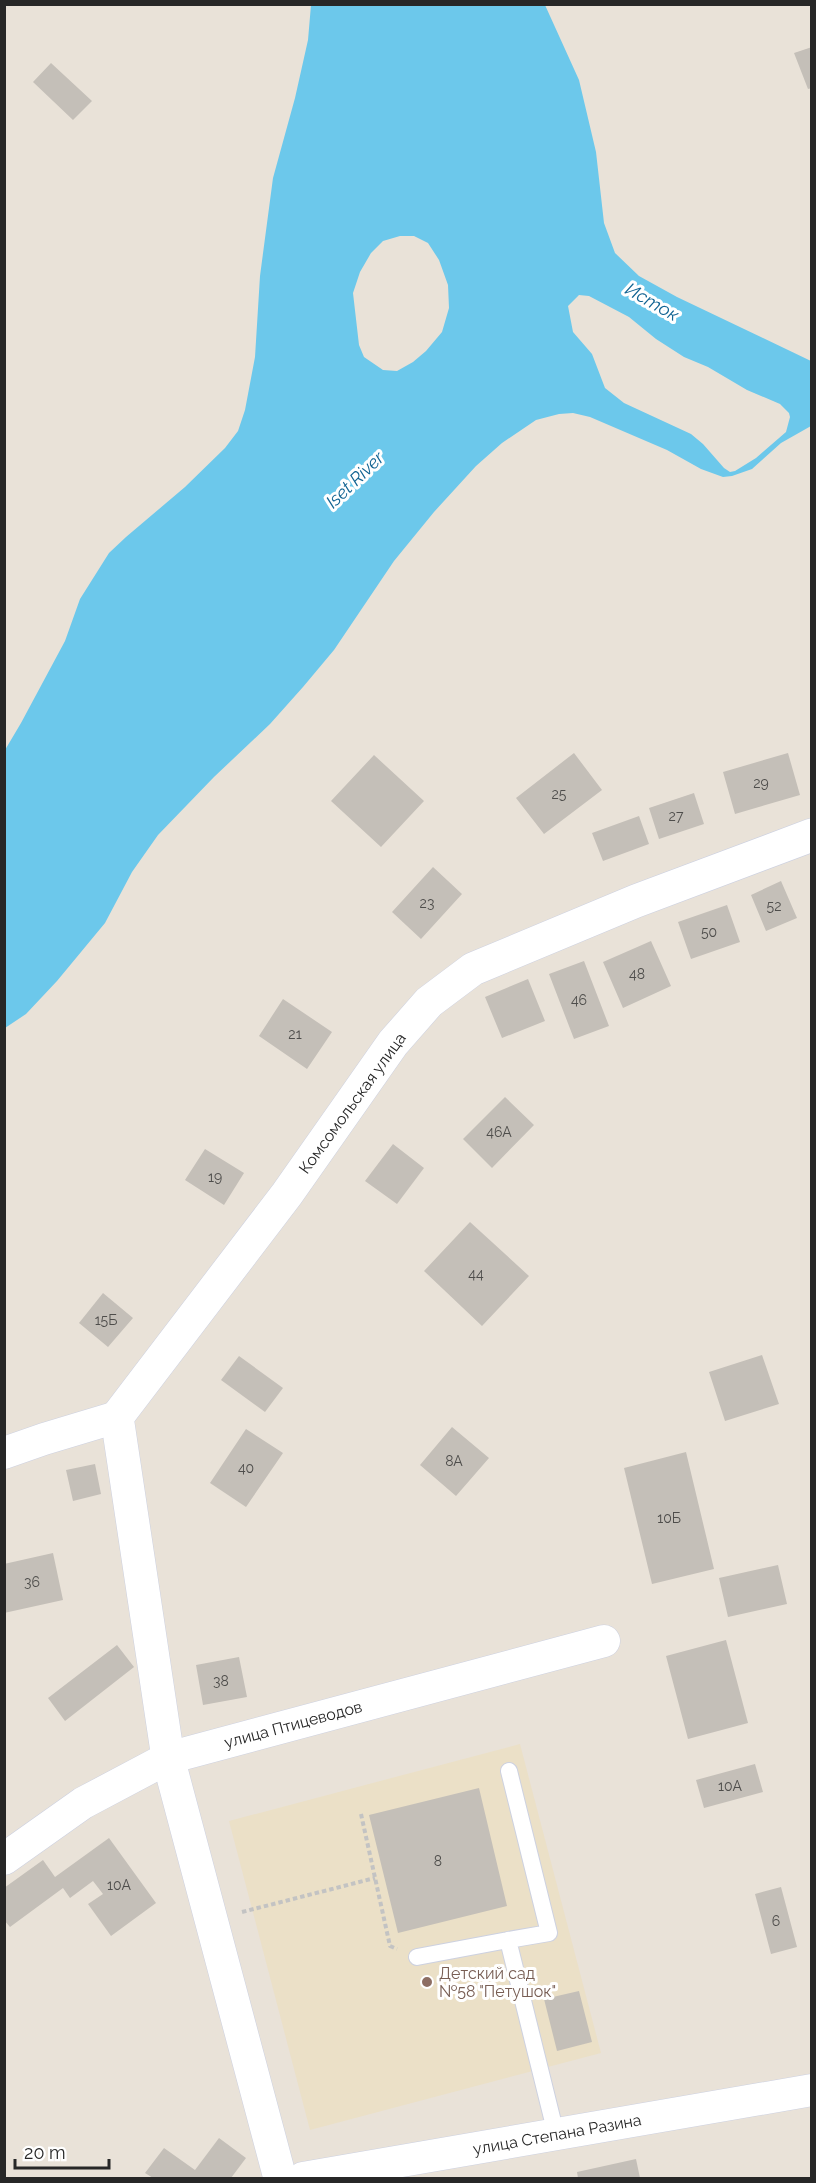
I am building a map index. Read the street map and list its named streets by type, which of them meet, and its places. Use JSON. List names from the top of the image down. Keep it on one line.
{"streets":{"street":["Комсомольская улица","улица Птицеводов","улица Степана Разина"]},"water":["Исток","Iset River"],"places":["Детский сад №58 \"Петушок\""],"house_numbers":["29","25","27","23","52","50","48","46","21","46А","19","44","15Б","8А","40","10Б","36","38","10А","8","10А","6"],"scale_bar":"20 m"}
